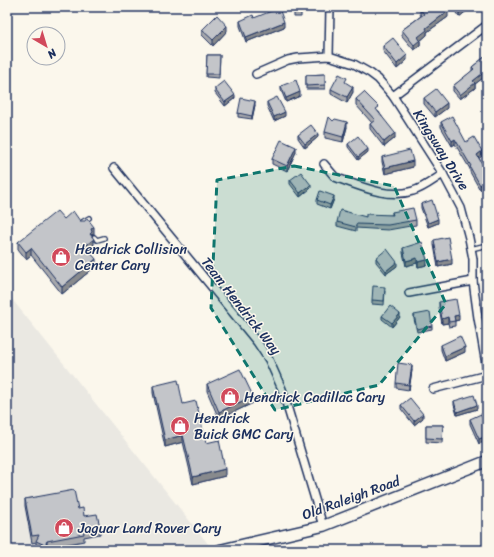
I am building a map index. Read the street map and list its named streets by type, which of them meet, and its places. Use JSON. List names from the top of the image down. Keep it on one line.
{"streets":{"street":["Kingsway Drive","Team Hendrick Way","Old Raleigh Road"]},"crossings":[["Team Hendrick Way","Old Raleigh Road"]],"places":{"shop":["Hendrick Collision Center Cary","Hendrick Cadillac Cary","Hendrick Buick GMC Cary","Jaguar Land Rover Cary"]},"north":"bottom right"}
